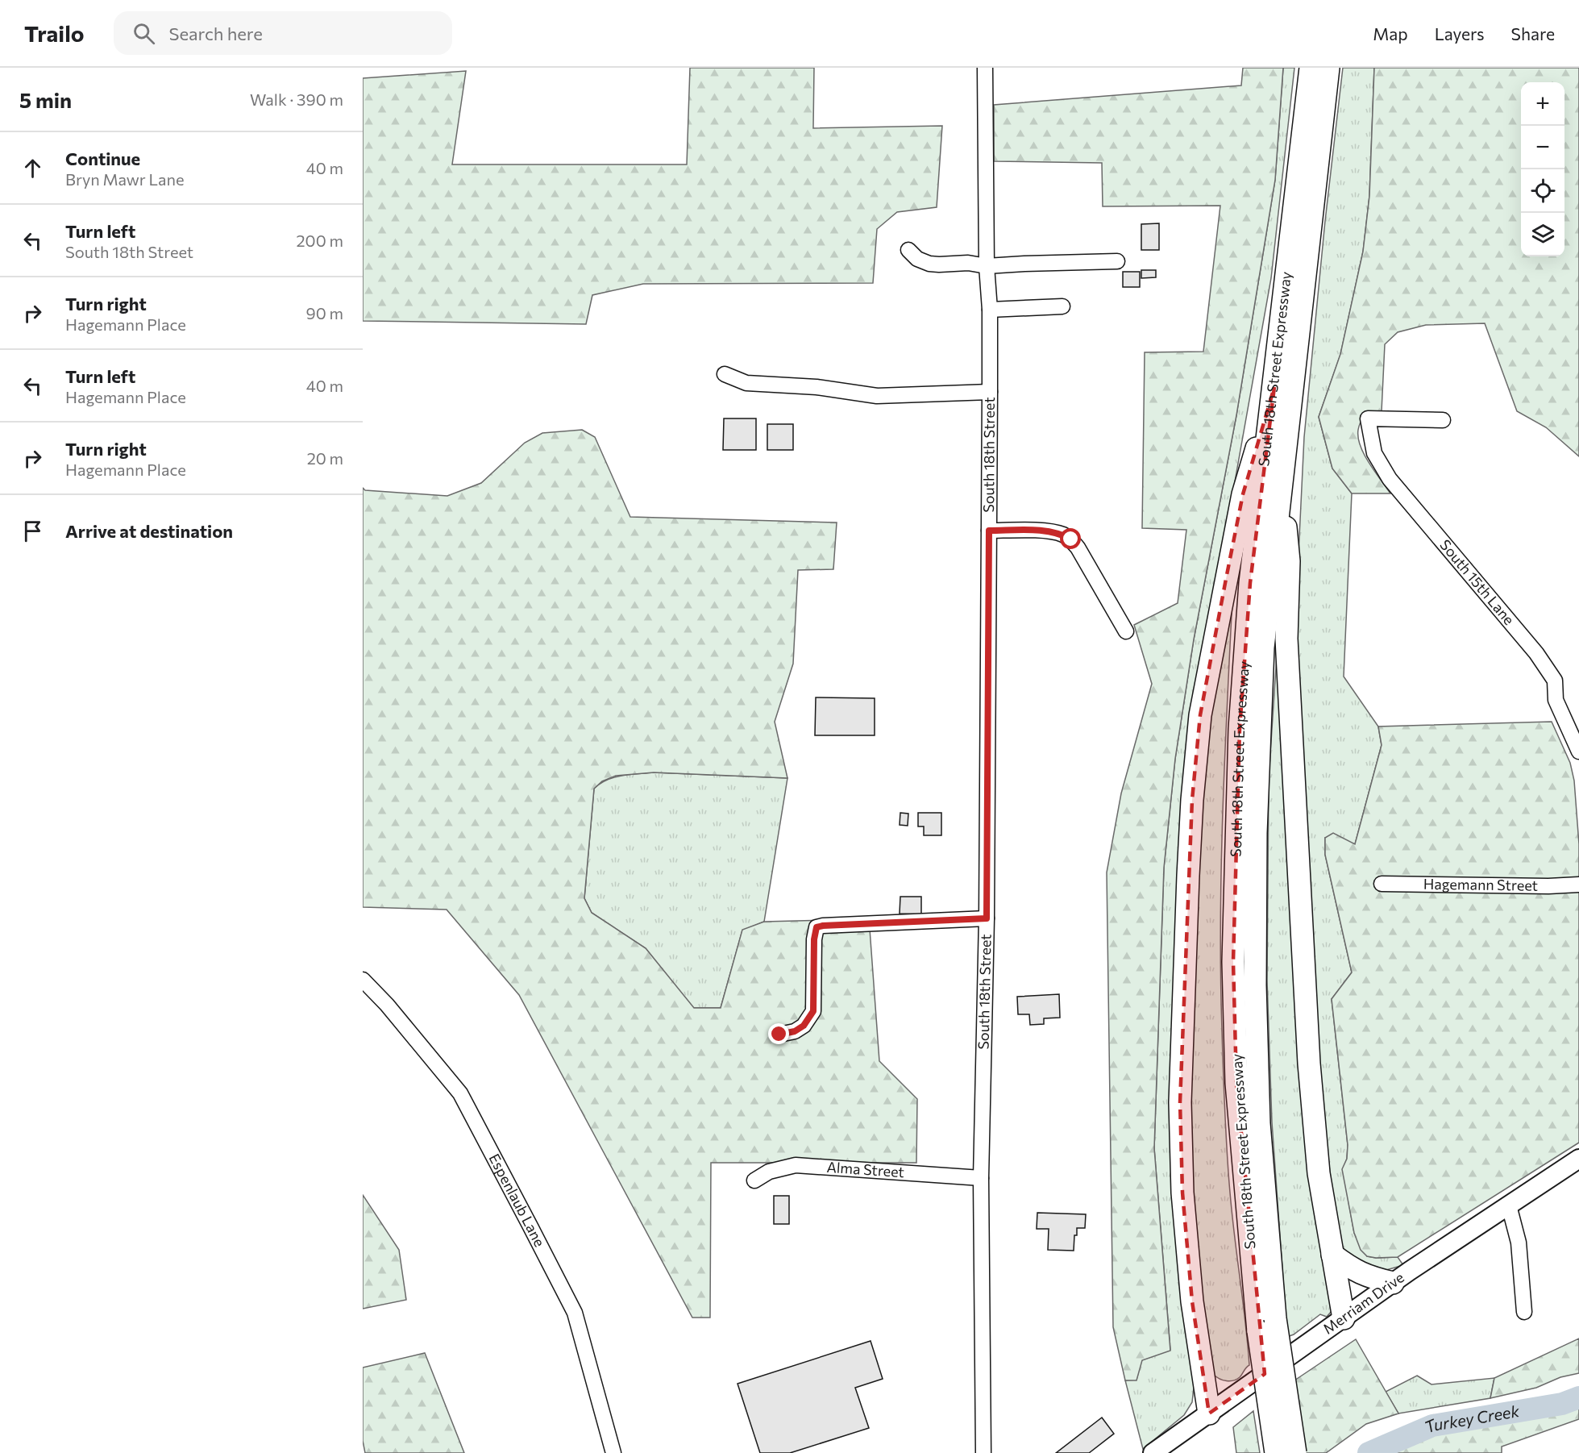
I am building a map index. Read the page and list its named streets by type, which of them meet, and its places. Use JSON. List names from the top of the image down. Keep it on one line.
{"streets":{"highway":["South 18th Street Expressway"],"main road":["Merriam Drive"],"street":["South 18th Street","South 15th Lane","Hagemann Street","Alma Street","Espenlaub Lane"]},"crossings":[["South 18th Street","Alma Street"]],"water":["Turkey Creek"],"page":{"header":"Trailo","search":"Search here","nav":["Map","Layers","Share"],"heading":["5 min","Walk · 390 m"],"map_buttons":["+","−"],"list":[["Continue","Bryn Mawr Lane","40 m"],["Turn left","South 18th Street","200 m"],["Turn right","Hagemann Place","90 m"],["Turn left","Hagemann Place","40 m"],["Turn right","Hagemann Place","20 m"],"Arrive at destination"]}}
